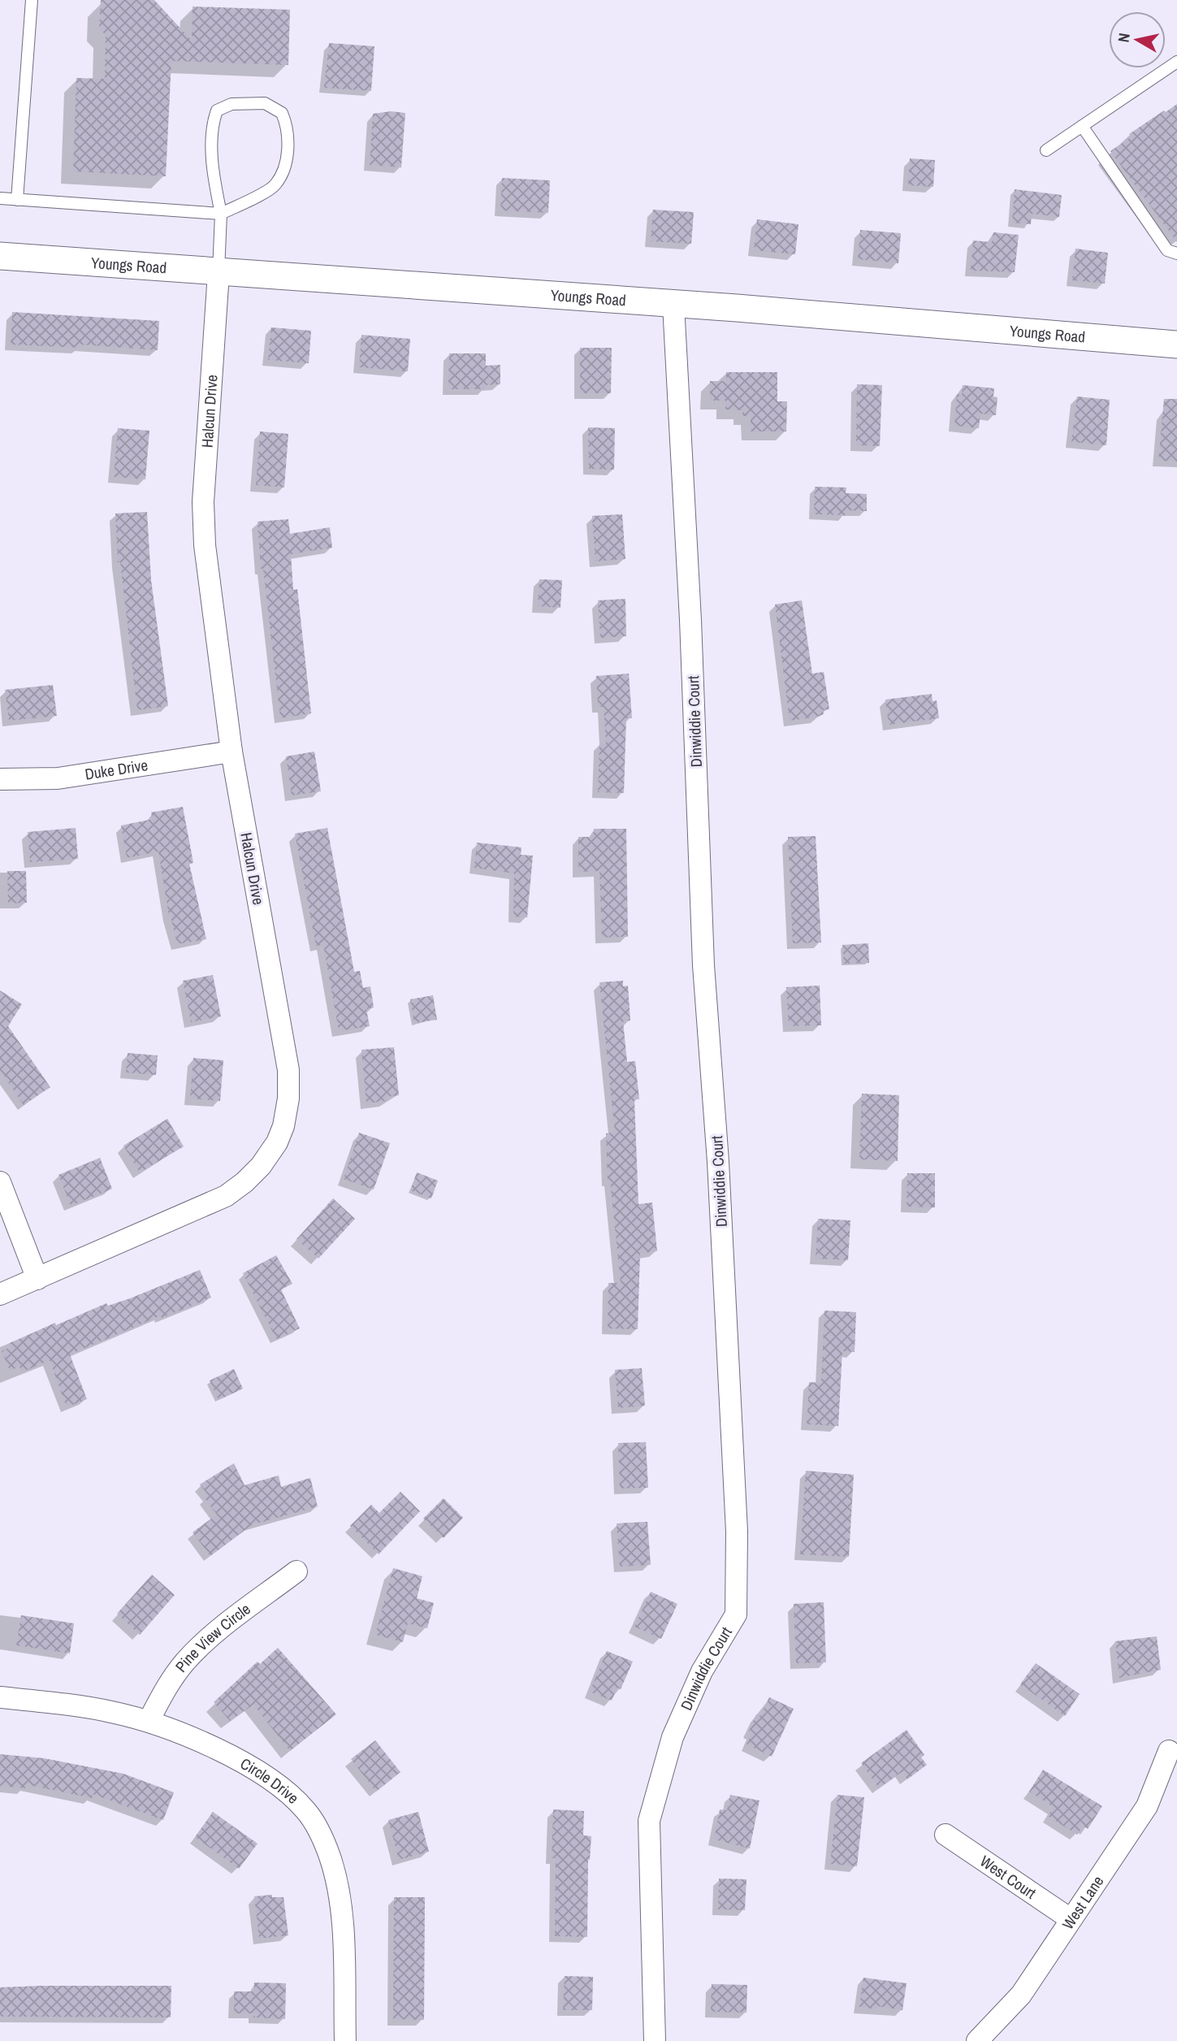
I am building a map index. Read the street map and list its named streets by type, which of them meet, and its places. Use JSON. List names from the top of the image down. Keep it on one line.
{"streets":{"street":["Youngs Road","Halcun Drive","Dinwiddie Court","Duke Drive","Pine View Circle","Circle Drive","West Court","West Lane"]},"crossings":[["Youngs Road","Halcun Drive"],["Youngs Road","Dinwiddie Court"],["Halcun Drive","Duke Drive"],["Pine View Circle","Circle Drive"],["West Court","West Lane"]],"north":"left"}
